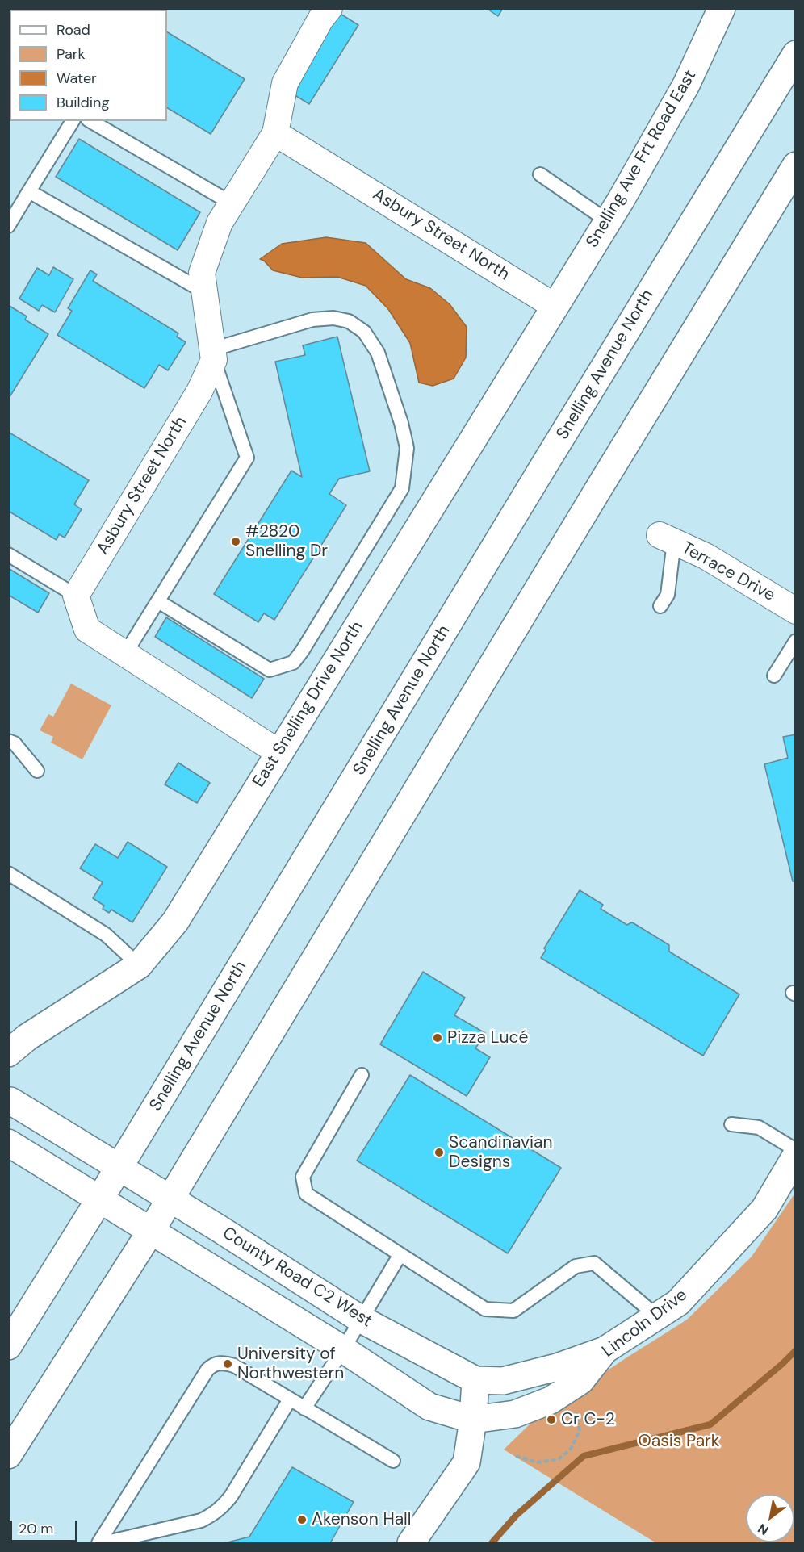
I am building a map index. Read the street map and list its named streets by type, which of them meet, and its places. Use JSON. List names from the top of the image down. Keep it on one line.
{"streets":{"main road":["Snelling Ave Frt Road East","Snelling Avenue North","East Snelling Drive North","County Road C2 West","Lincoln Drive"],"street":["Asbury Street North","Terrace Drive"]},"crossings":[["Snelling Ave Frt Road East","Asbury Street North"],["Snelling Ave Frt Road East","East Snelling Drive North"],["Asbury Street North","East Snelling Drive North"],["Snelling Avenue North","County Road C2 West"],["County Road C2 West","Lincoln Drive"]],"parks":["Oasis Park"],"places":["#2820 Snelling Dr","Pizza Lucé","Scandinavian Designs","University of Northwestern","Cr C-2","Akenson Hall"],"legend":["Road","Park","Water","Building"],"scale_bar":"20 m","north":"bottom left"}
